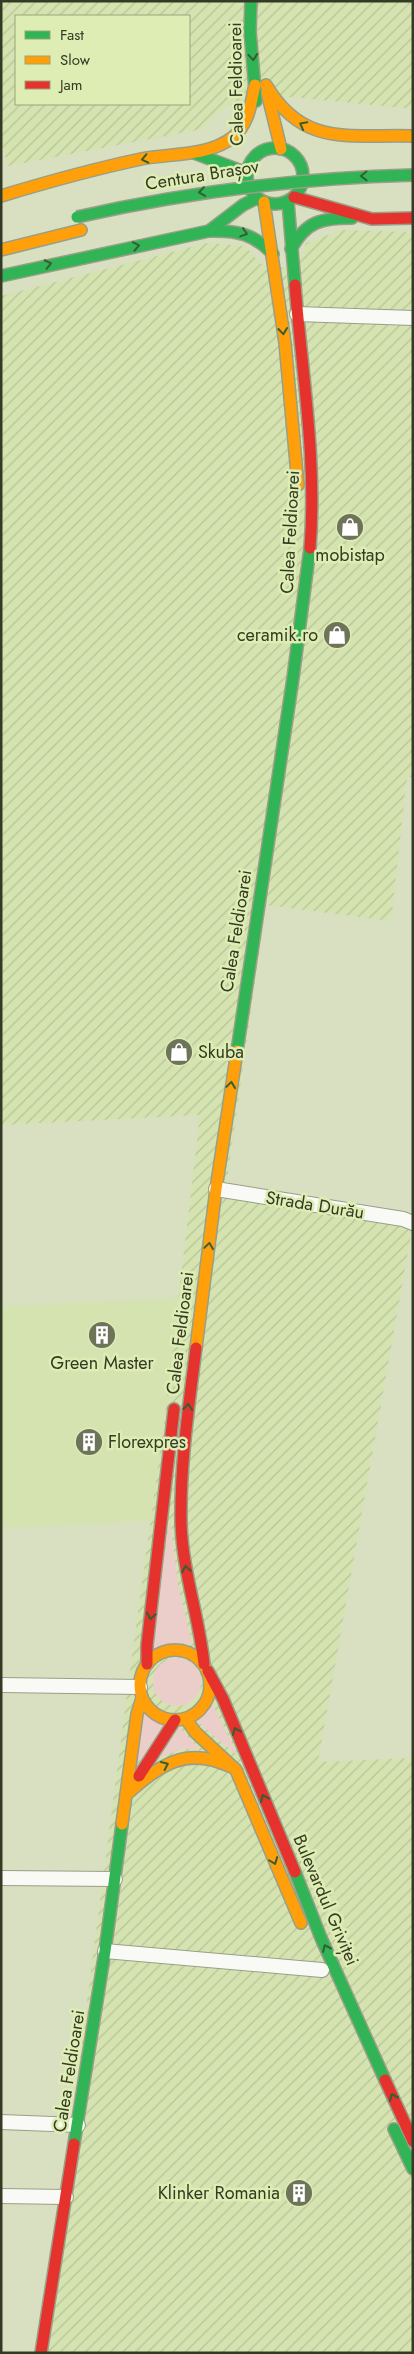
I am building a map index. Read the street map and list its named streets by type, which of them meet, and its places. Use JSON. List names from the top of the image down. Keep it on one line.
{"streets":{"main road":["Calea Feldioarei","Centura Brașov","Bulevardul Griviței"],"street":["Strada Durău"]},"crossings":[["Calea Feldioarei","Strada Durău"],["Calea Feldioarei","Bulevardul Griviței"]],"places":{"shop":["mobistap","ceramik.ro","Skuba"],"building":["Green Master","Florexpres","Klinker Romania"]},"legend":["Fast","Slow","Jam"]}
